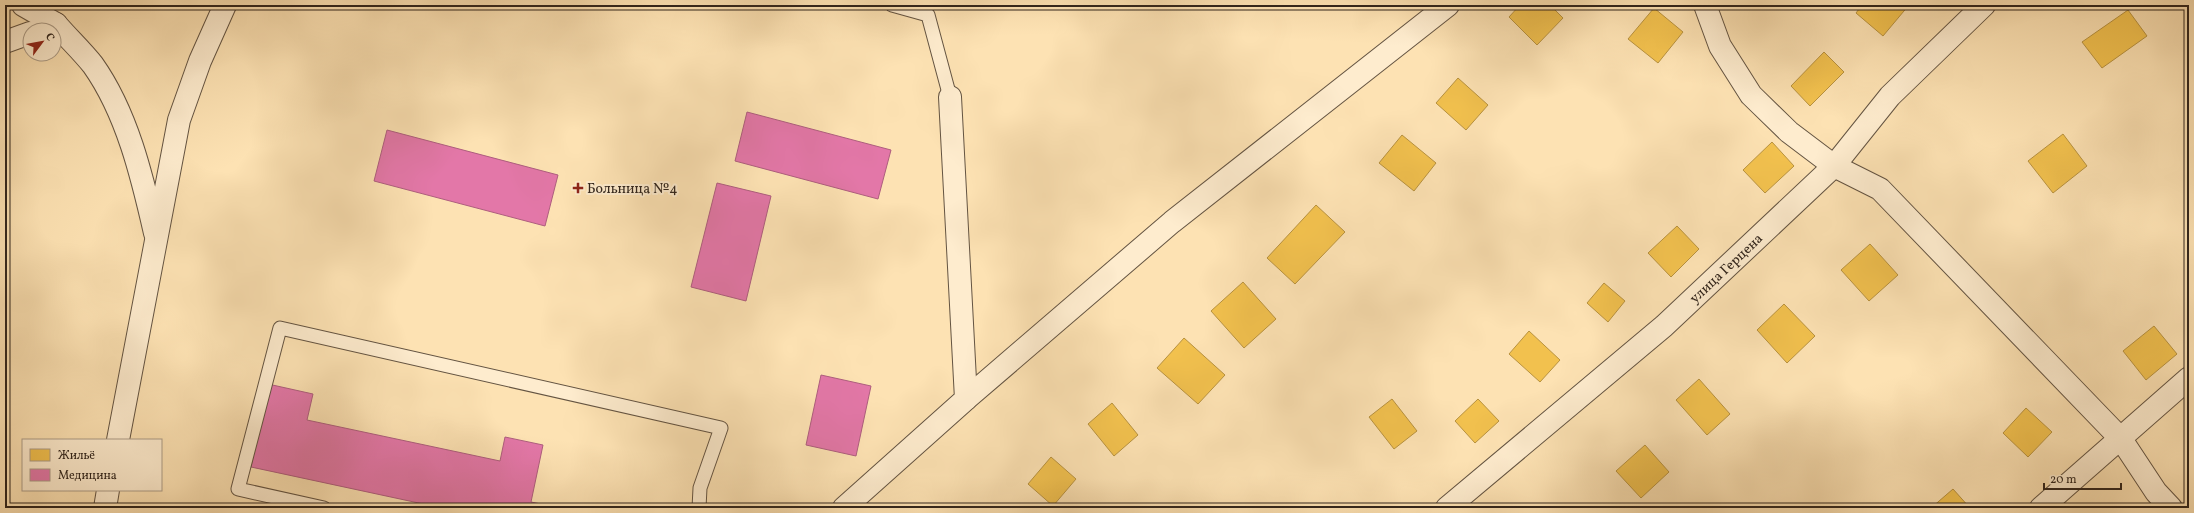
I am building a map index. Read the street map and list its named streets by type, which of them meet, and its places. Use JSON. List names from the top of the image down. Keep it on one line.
{"streets":{"street":["улица Герцена"]},"places":{"health":["Больница №4"]},"legend":["Жильё","Медицина"],"scale_bar":"20 m","north":"top right"}
